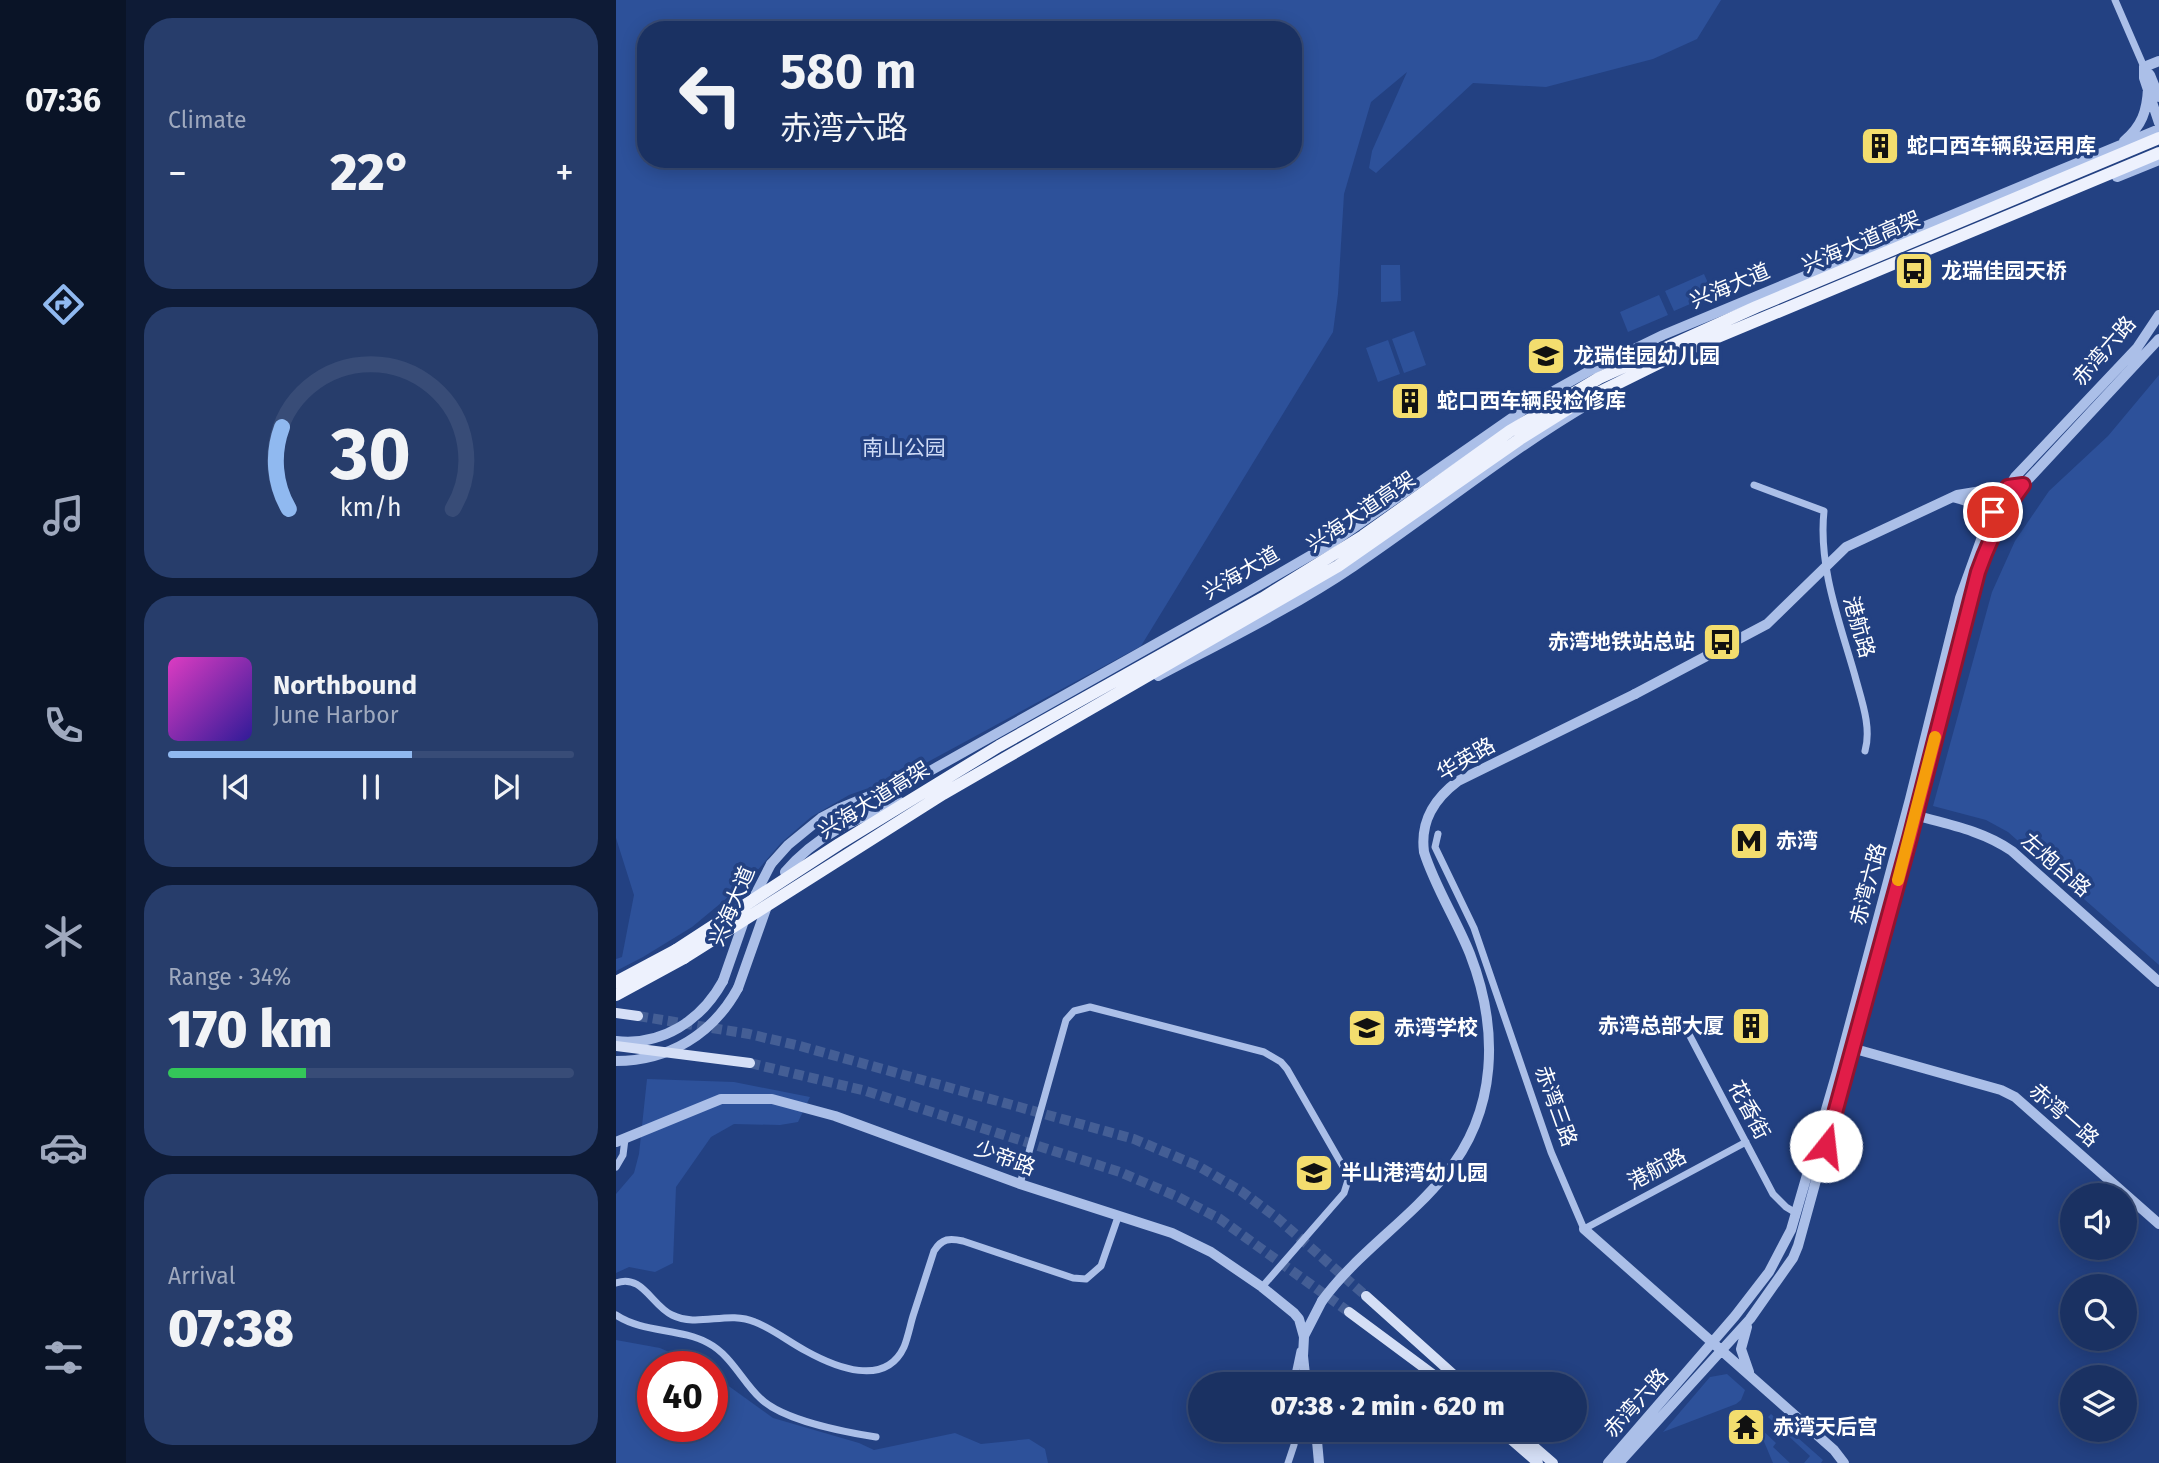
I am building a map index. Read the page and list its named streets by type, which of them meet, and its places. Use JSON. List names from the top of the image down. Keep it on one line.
{"streets":{"main road":["兴海大道高架"],"street":["兴海大道","赤湾六路","港航路","华英路","左炮台路","赤湾三路","花香街","赤湾一路","少帝路"]},"crossings":[["赤湾六路","华英路"],["赤湾六路","左炮台路"],["赤湾六路","赤湾三路"],["赤湾六路","花香街"],["赤湾六路","赤湾一路"],["港航路","华英路"],["港航路","赤湾三路"],["港航路","花香街"],["华英路","少帝路"]],"parks":["南山公园"],"places":{"building":["蛇口西车辆段运用库","蛇口西车辆段检修库","赤湾总部大厦"],"bus stop":["龙瑞佳园天桥","赤湾地铁站总站"],"school or university":["龙瑞佳园幼儿园","赤湾学校","半山港湾幼儿园"],"metro station":["赤湾"],"temple":["赤湾天后宫"]},"page":{"tabs":"07:36","tile":["Climate",["Range · 34%","170 km"],["Arrival","07:38"]],"turn":["580 m","赤湾六路"],"heat":["−","22°","+"],"song":["Northbound","June Harbor"],"limit":"40","trip":"07:38 · 2 min · 620 m","gauge":["30","km/h"]}}
